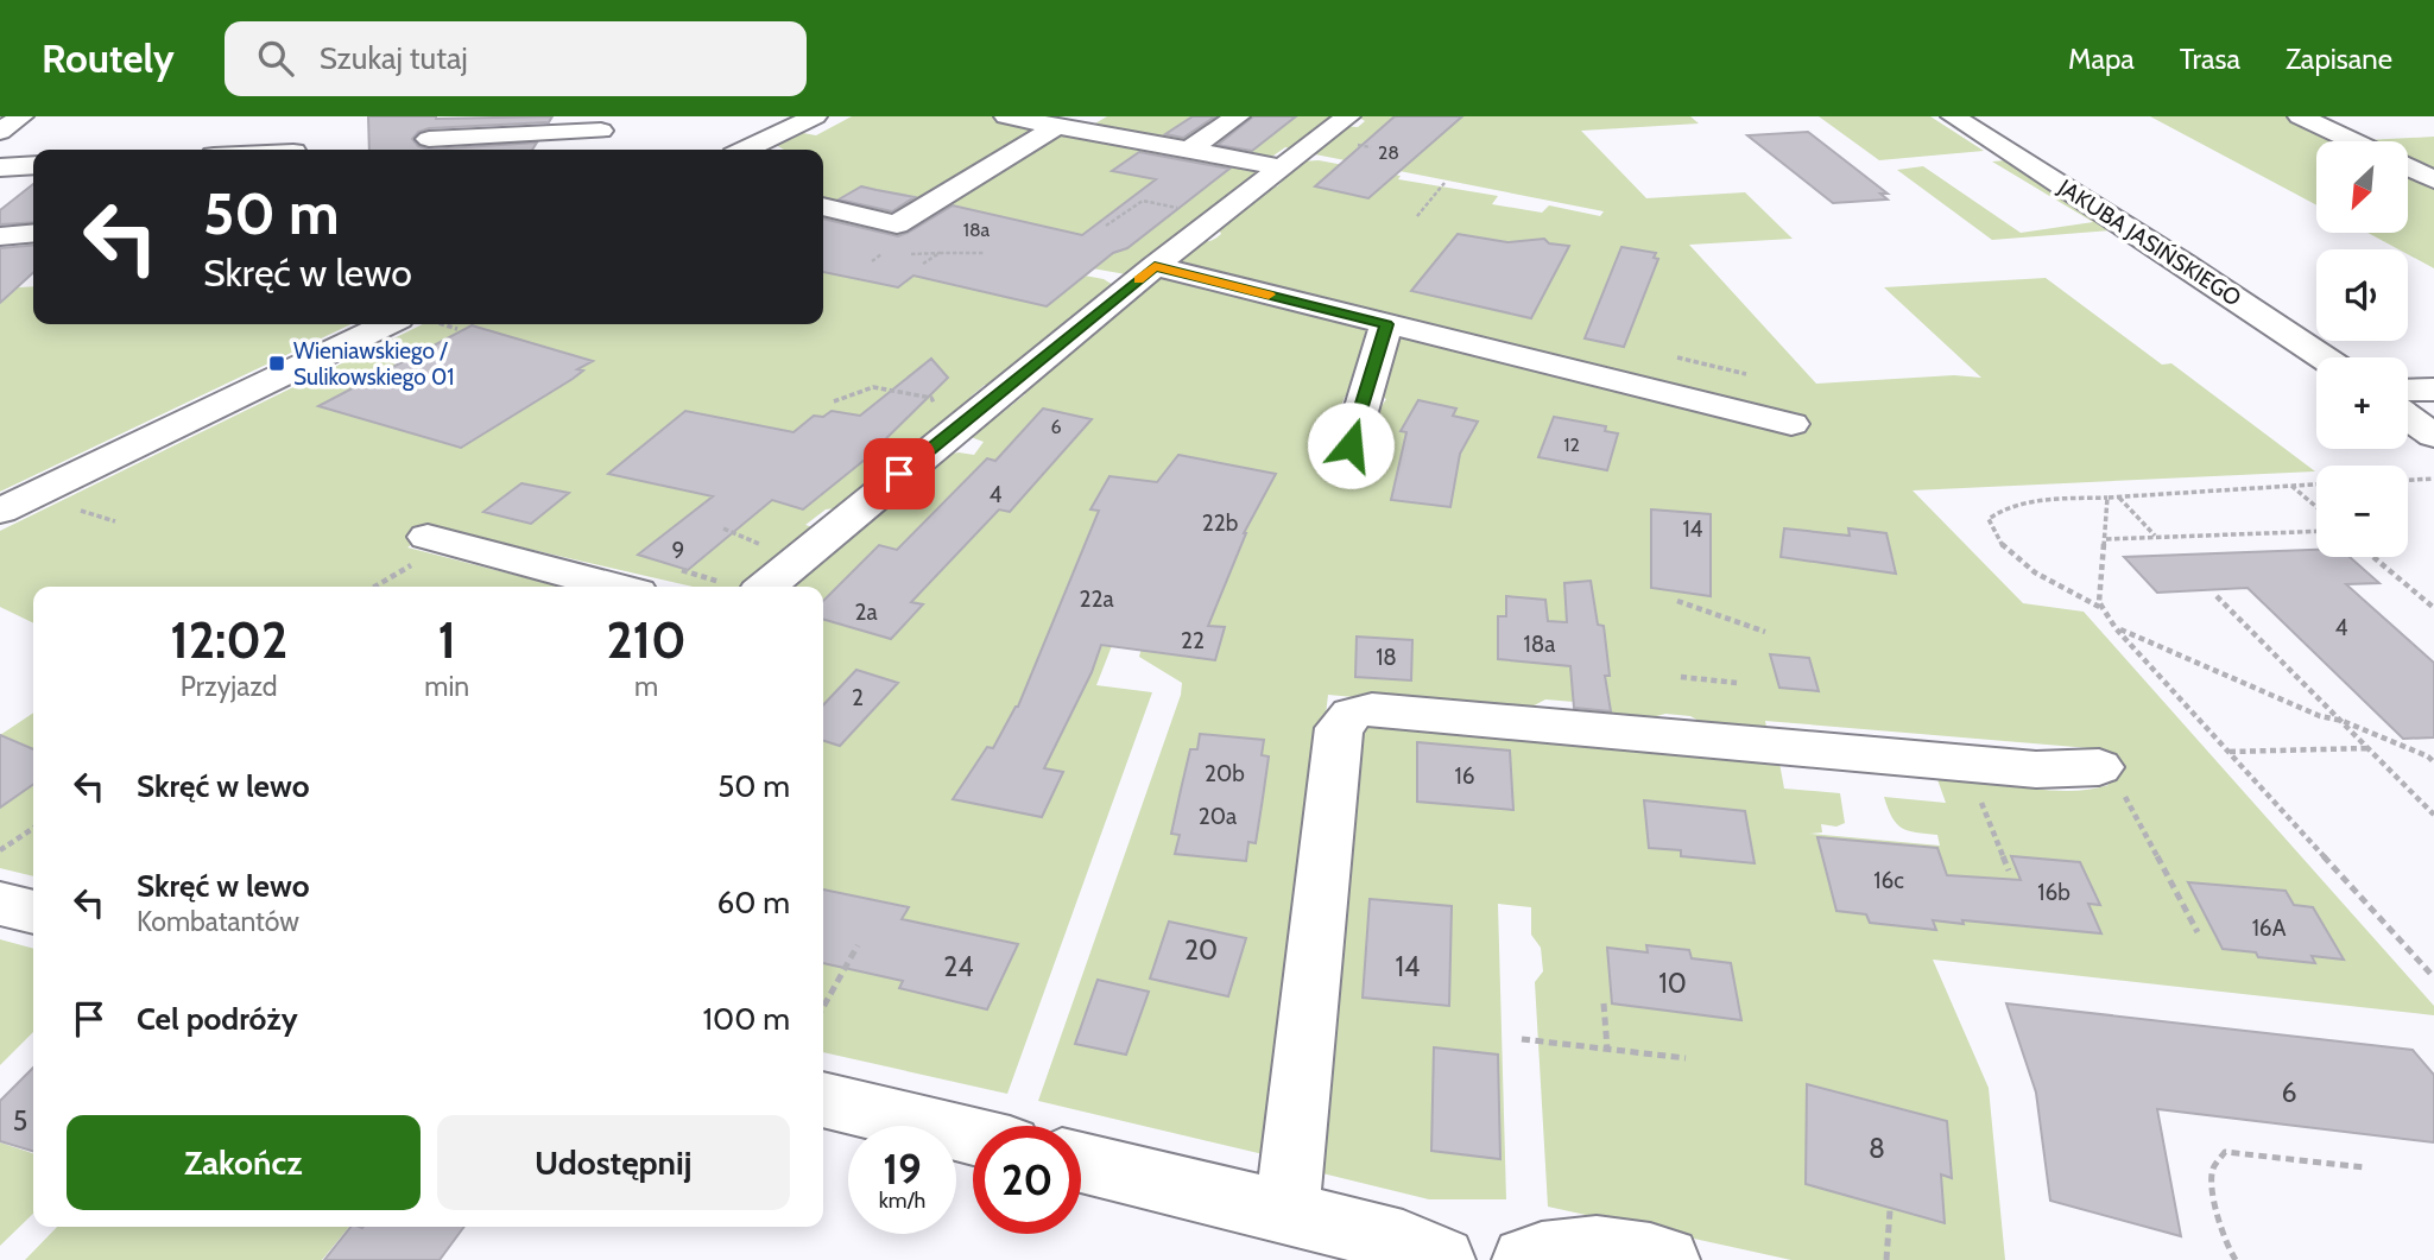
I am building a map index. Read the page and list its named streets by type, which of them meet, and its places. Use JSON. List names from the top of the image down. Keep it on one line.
{"streets":{"street":["JAKUBA JASIŃSKIEGO"]},"places":{"transit":["Wieniawskiego / Sulikowskiego 01"]},"house_numbers":["28","18a","6","12","4","22b","14","9","22a","2a","4","22","18a","18","2","20b","16","20a","16c","16b","16A","20","24","14","10","6","5","8"],"north":"bottom left","page":{"header":"Routely","search":"Szukaj tutaj","nav":["Mapa","Trasa","Zapisane"],"map_buttons":["+","−"],"turn":["50 m","Skręć w lewo"],"eta":["12:02","Przyjazd","1","min","210","m"],"list":[{"name":"Skręć w lewo","value":"50 m"},{"name":"Skręć w lewo","note":"Kombatantów","value":"60 m"},{"name":"Cel podróży","value":"100 m"}],"buttons":["Zakończ","Udostępnij"],"speed":"19 km/h","limit":"20"}}
